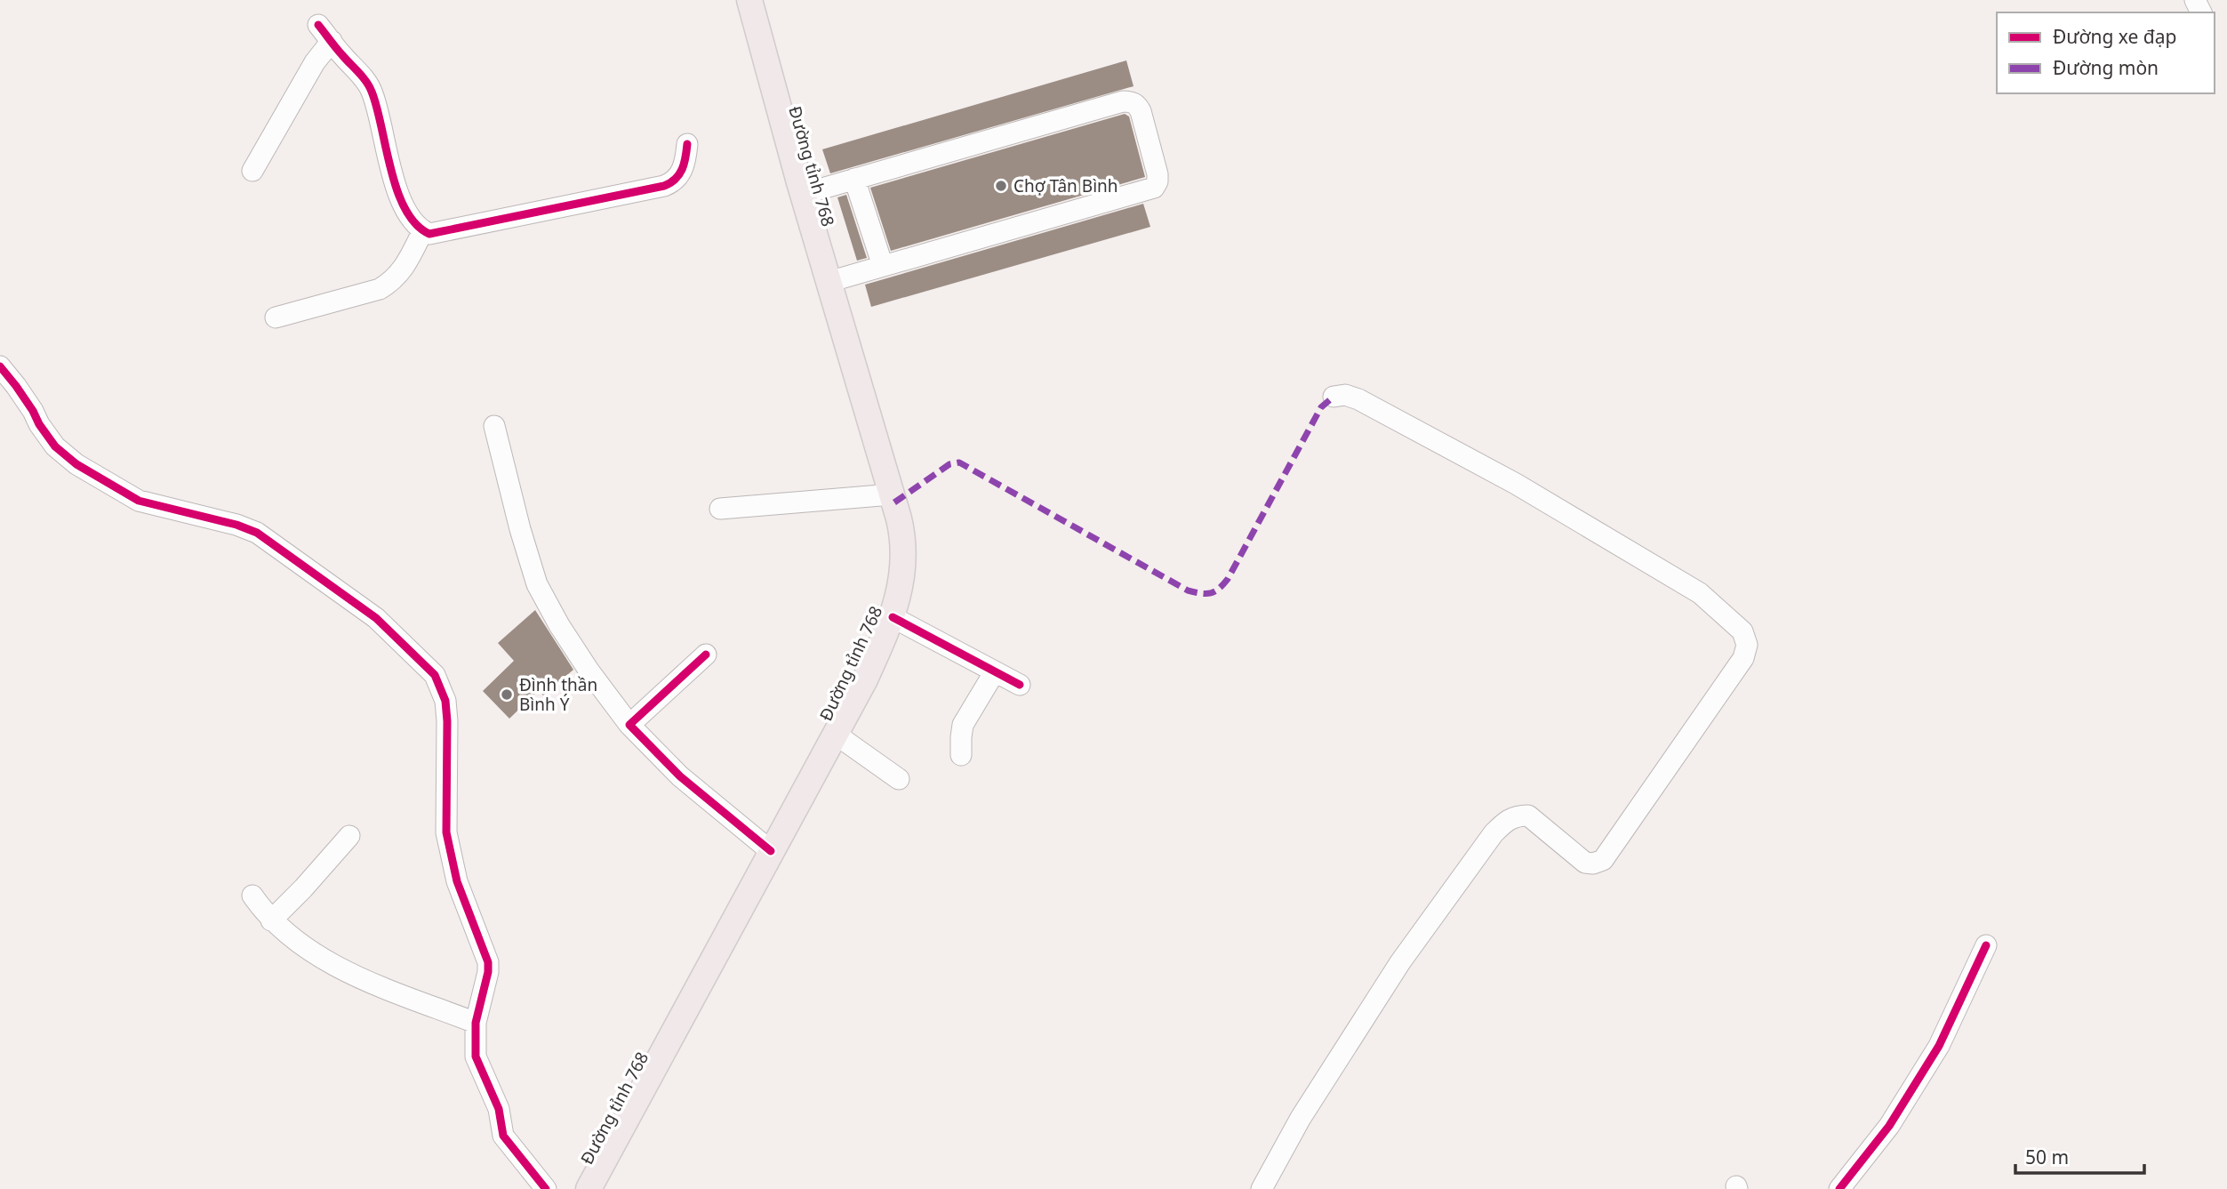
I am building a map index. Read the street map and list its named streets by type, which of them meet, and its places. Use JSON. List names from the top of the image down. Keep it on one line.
{"streets":{"main road":["Đường tỉnh 768"]},"places":["Chợ Tân Bình","Đình thần Bình Ý"],"legend":["Đường xe đạp","Đường mòn"],"scale_bar":"50 m"}
